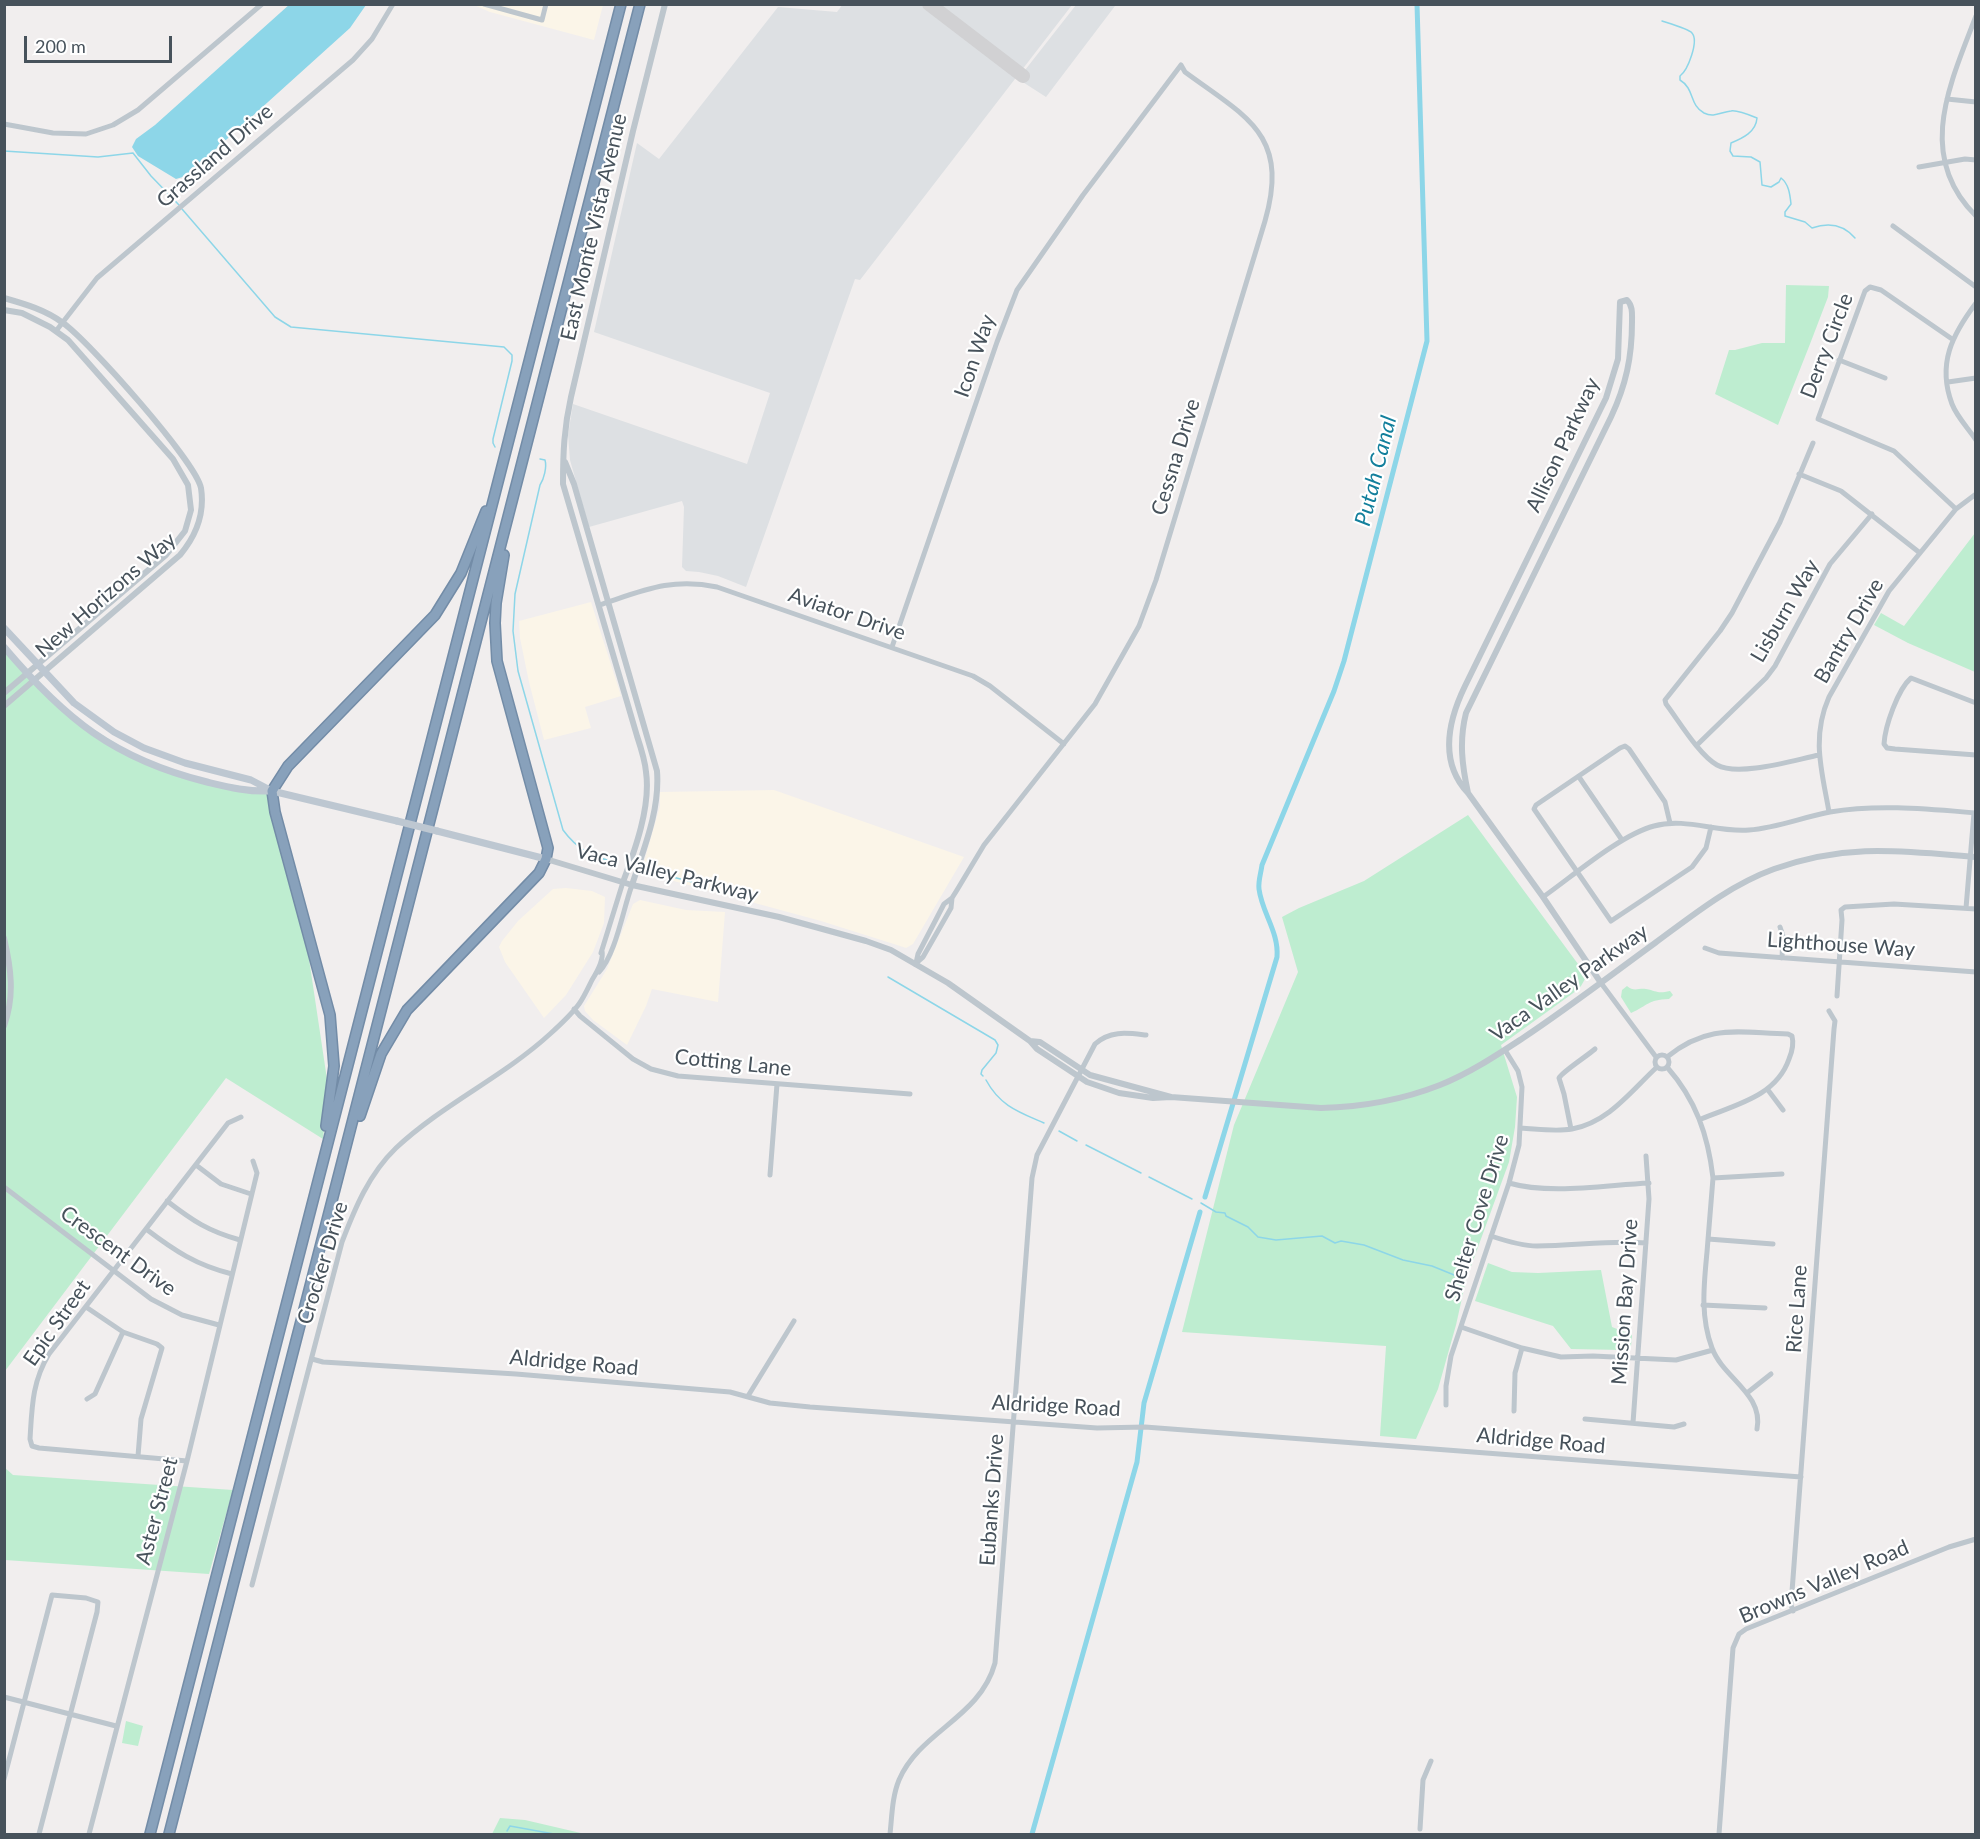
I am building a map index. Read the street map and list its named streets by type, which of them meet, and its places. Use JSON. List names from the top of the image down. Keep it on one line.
{"streets":{"main road":["Vaca Valley Parkway"],"street":["Grassland Drive","East Monte Vista Avenue","Derry Circle","Icon Way","Allison Parkway","Cessna Drive","New Horizons Way","Lisburn Way","Aviator Drive","Bantry Drive","Lighthouse Way","Cotting Lane","Shelter Cove Drive","Crescent Drive","Crocker Drive","Mission Bay Drive","Rice Lane","Epic Street","Aldridge Road","Eubanks Drive","Aster Street","Browns Valley Road"]},"crossings":[["Grassland Drive","New Horizons Way"],["East Monte Vista Avenue","Aviator Drive"],["East Monte Vista Avenue","Vaca Valley Parkway"],["East Monte Vista Avenue","Crocker Drive"],["Derry Circle","Bantry Drive"],["Icon Way","Cessna Drive"],["Icon Way","Aviator Drive"],["Allison Parkway","Vaca Valley Parkway"],["Cessna Drive","Aviator Drive"],["Cessna Drive","Vaca Valley Parkway"],["New Horizons Way","Vaca Valley Parkway"],["Vaca Valley Parkway","Shelter Cove Drive"],["Vaca Valley Parkway","Crocker Drive"],["Vaca Valley Parkway","Eubanks Drive"],["Cotting Lane","Crocker Drive"],["Crescent Drive","Epic Street"],["Crescent Drive","Aster Street"],["Crocker Drive","Aldridge Road"],["Rice Lane","Aldridge Road"],["Rice Lane","Browns Valley Road"],["Epic Street","Aster Street"],["Aldridge Road","Eubanks Drive"]],"water":["Putah Canal"],"scale_bar":"200 m"}
